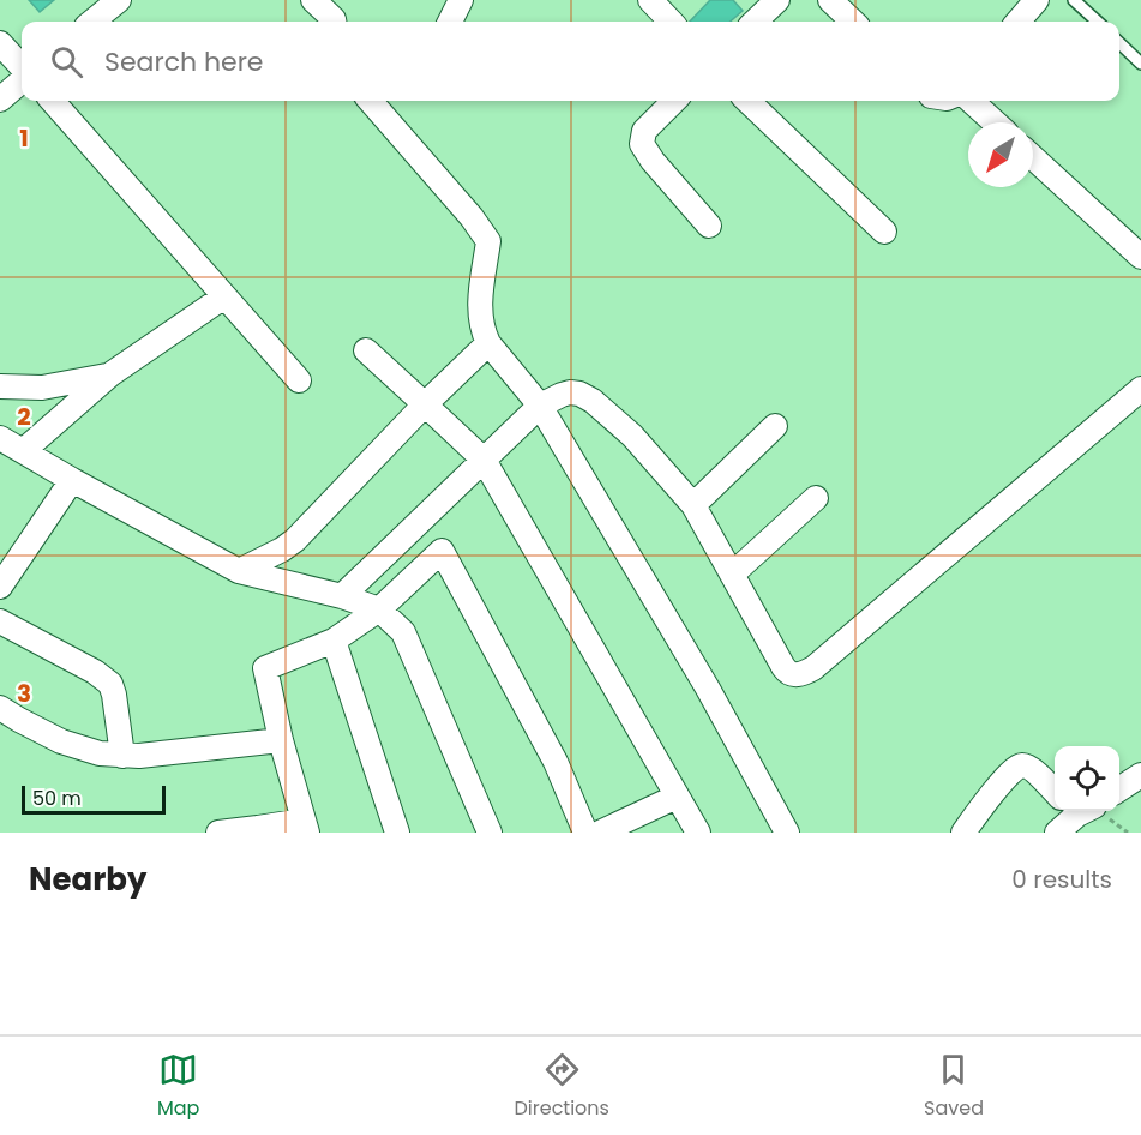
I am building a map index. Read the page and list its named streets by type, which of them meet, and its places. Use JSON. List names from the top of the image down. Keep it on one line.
{"scale_bar":"50 m","north":"bottom left","page":{"search":"Search here","scale":"50 m","heading":["Nearby","0 results"],"nav":["Map","Directions","Saved"]},"grid":{"rows":["1","2","3"]}}
